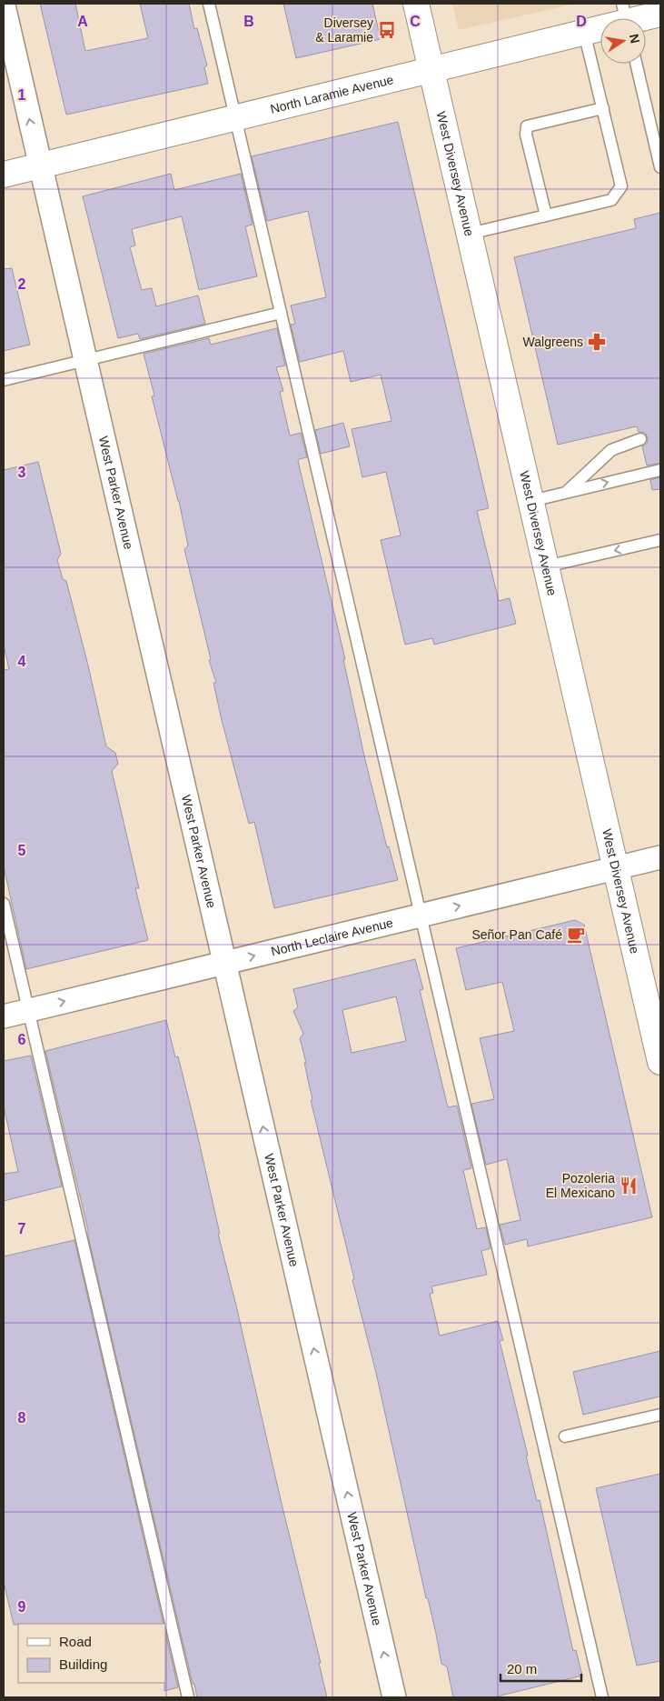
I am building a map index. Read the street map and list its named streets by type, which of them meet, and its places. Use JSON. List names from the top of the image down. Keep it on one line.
{"streets":{"main road":["North Laramie Avenue","West Diversey Avenue"],"street":["West Parker Avenue","North Leclaire Avenue"]},"crossings":[["North Laramie Avenue","West Diversey Avenue"],["North Laramie Avenue","West Parker Avenue"],["West Diversey Avenue","North Leclaire Avenue"],["West Parker Avenue","North Leclaire Avenue"]],"one_way":["West Parker Avenue","North Leclaire Avenue"],"places":{"bus stop":["Diversey & Laramie"],"pharmacy":["Walgreens"],"cafe":["Señor Pan Café"],"restaurant":["Pozoleria El Mexicano"]},"legend":["Road","Building"],"scale_bar":"20 m","north":"right","grid":{"columns":["A","B","C","D"],"rows":["1","2","3","4","5","6","7","8","9"]}}
